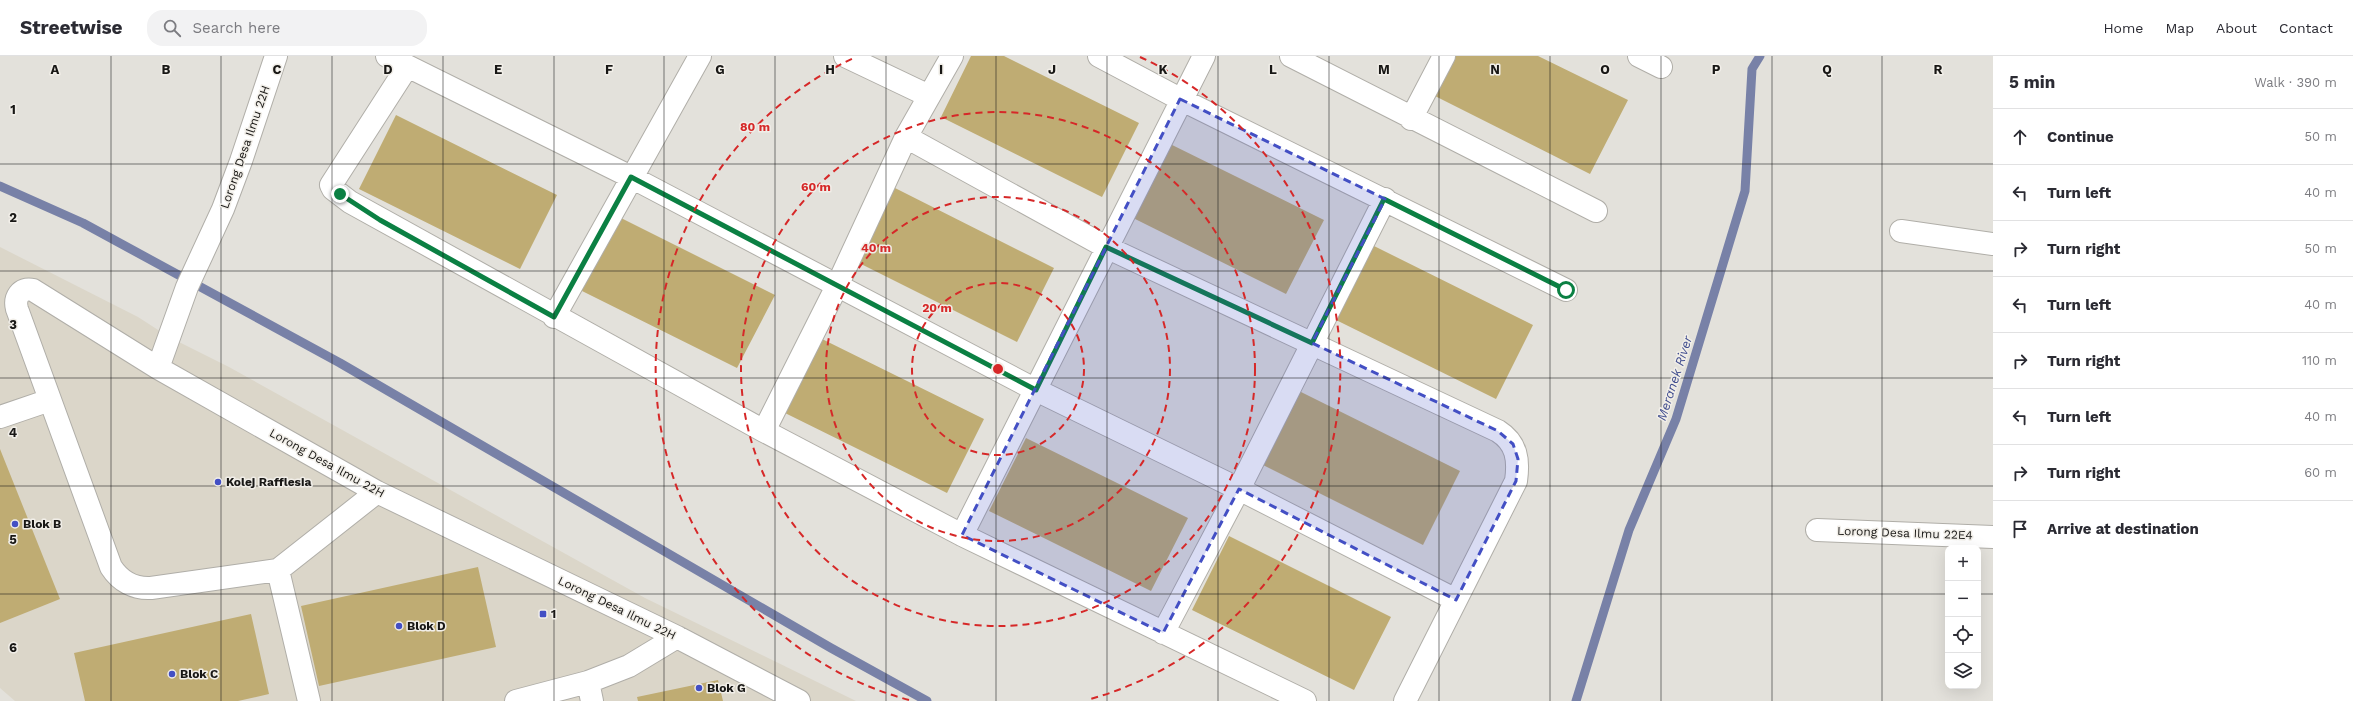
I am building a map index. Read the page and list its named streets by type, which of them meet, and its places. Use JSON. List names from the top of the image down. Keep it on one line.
{"streets":{"street":["Lorong Desa Ilmu 22H","Lorong Desa Ilmu 22E4"]},"water":["Meranek River"],"places":{"other":["Kolej Rafflesia","Blok B","Blok D","Blok C","Blok G"],"transit":["1"]},"page":{"header":"Streetwise","search":"Search here","nav":["Home","Map","About","Contact"],"heading":["5 min","Walk · 390 m"],"list":[["Continue","50 m"],["Turn left","40 m"],["Turn right","50 m"],["Turn left","40 m"],["Turn right","110 m"],["Turn left","40 m"],["Turn right","60 m"],"Arrive at destination"],"map_buttons":["+","−"]},"grid":{"columns":["A","B","C","D","E","F","G","H","I","J","K","L","M","N","O","P","Q","R"],"rows":["1","2","3","4","5","6"]},"rings":["80 m","60 m","40 m","20 m"]}
